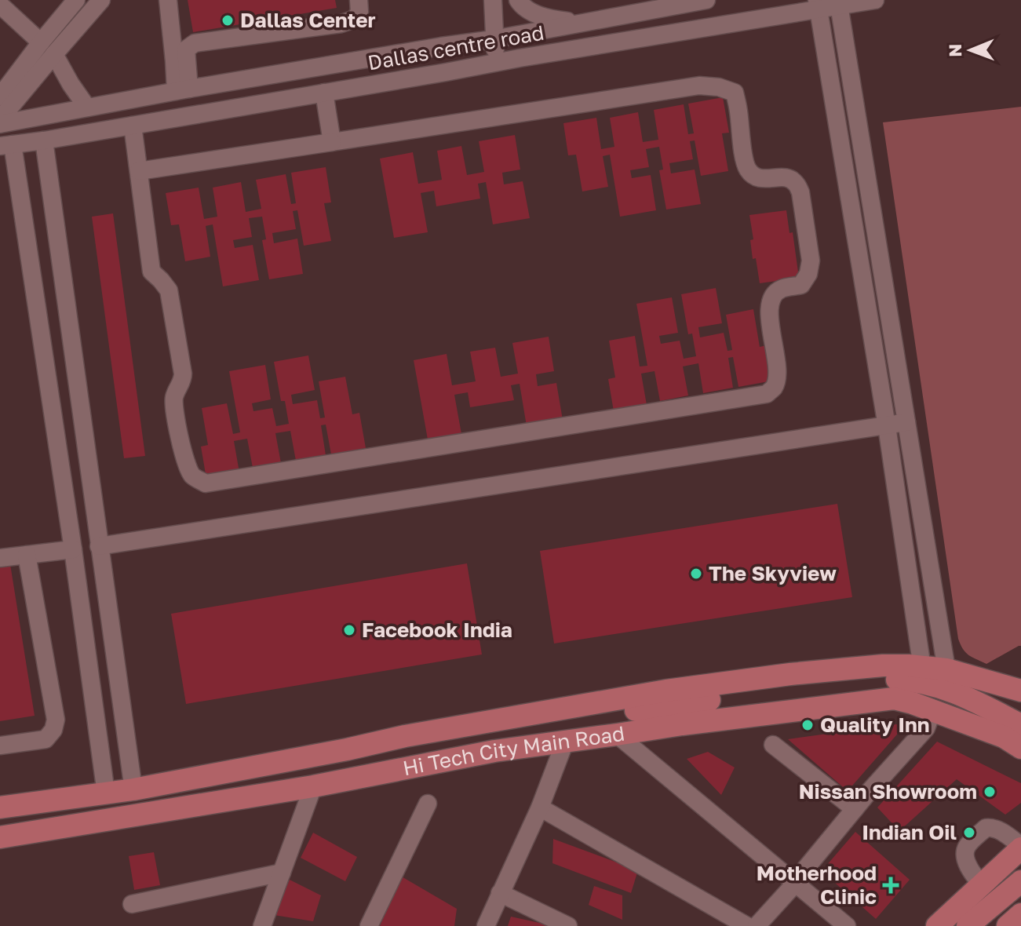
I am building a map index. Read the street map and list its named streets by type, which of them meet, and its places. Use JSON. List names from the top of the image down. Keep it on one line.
{"streets":{"main road":["Hi Tech City Main Road"],"street":["Dallas centre road"]},"places":{"other":["Dallas Center","The Skyview","Facebook India","Quality Inn","Nissan Showroom","Indian Oil"],"health":["Motherhood Clinic"]},"north":"left"}
